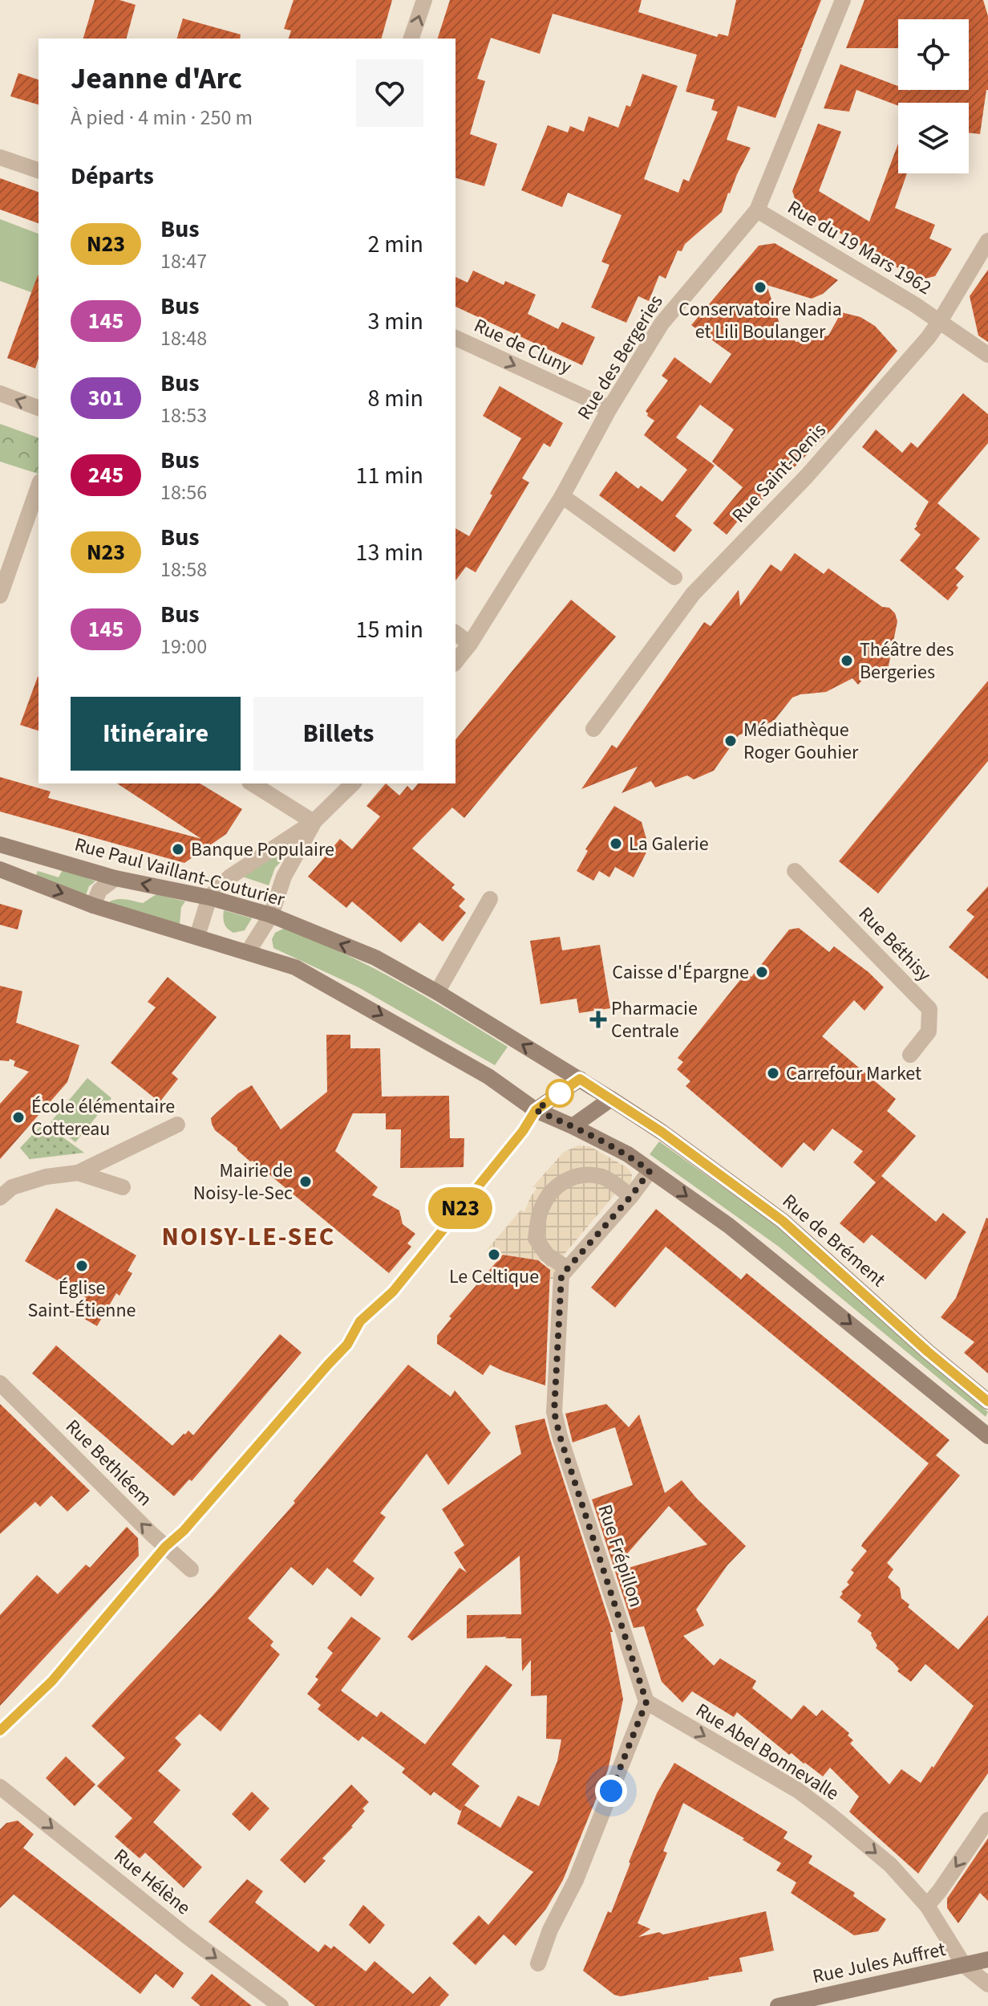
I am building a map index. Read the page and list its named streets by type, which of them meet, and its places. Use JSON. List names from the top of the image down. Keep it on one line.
{"streets":{"main road":["Rue Paul Vaillant-Couturier","Rue de Brément","Rue Jules Auffret"],"street":["Rue du 19 Mars 1962","Rue de Cluny","Rue des Bergeries","Rue Saint-Denis","Rue Béthisy","Rue Bethléem","Rue Frépillon","Rue Abel Bonnevalle","Rue Hélène"]},"crossings":[["Rue du 19 Mars 1962","Rue des Bergeries"],["Rue du 19 Mars 1962","Rue Saint-Denis"],["Rue de Cluny","Rue des Bergeries"],["Rue Paul Vaillant-Couturier","Rue de Brément"],["Rue Frépillon","Rue Abel Bonnevalle"],["Rue Abel Bonnevalle","Rue Jules Auffret"]],"one_way":["Rue de Cluny","Rue Bethléem","Rue Abel Bonnevalle","Rue Hélène"],"districts":["NOISY-LE-SEC"],"places":{"other":["Conservatoire Nadia et Lili Boulanger","Théâtre des Bergeries","Médiathèque Roger Gouhier","La Galerie","Banque Populaire","Caisse d'Épargne","Carrefour Market","École élémentaire Cottereau","Mairie de Noisy-le-Sec","Le Celtique","Église Saint-Étienne"],"health":["Pharmacie Centrale"]},"lines":["bus line N23"],"page":{"on_map":"N23","heading":[["Jeanne d'Arc","À pied · 4 min · 250 m"],"Départs"],"list":[{"mark":"N23","name":"Bus","note":"18:47","value":"2 min"},{"mark":"145","name":"Bus","note":"18:48","value":"3 min"},{"mark":"301","name":"Bus","note":"18:53","value":"8 min"},{"mark":"245","name":"Bus","note":"18:56","value":"11 min"},{"mark":"N23","name":"Bus","note":"18:58","value":"13 min"},{"mark":"145","name":"Bus","note":"19:00","value":"15 min"}],"buttons":["Itinéraire","Billets"]}}
